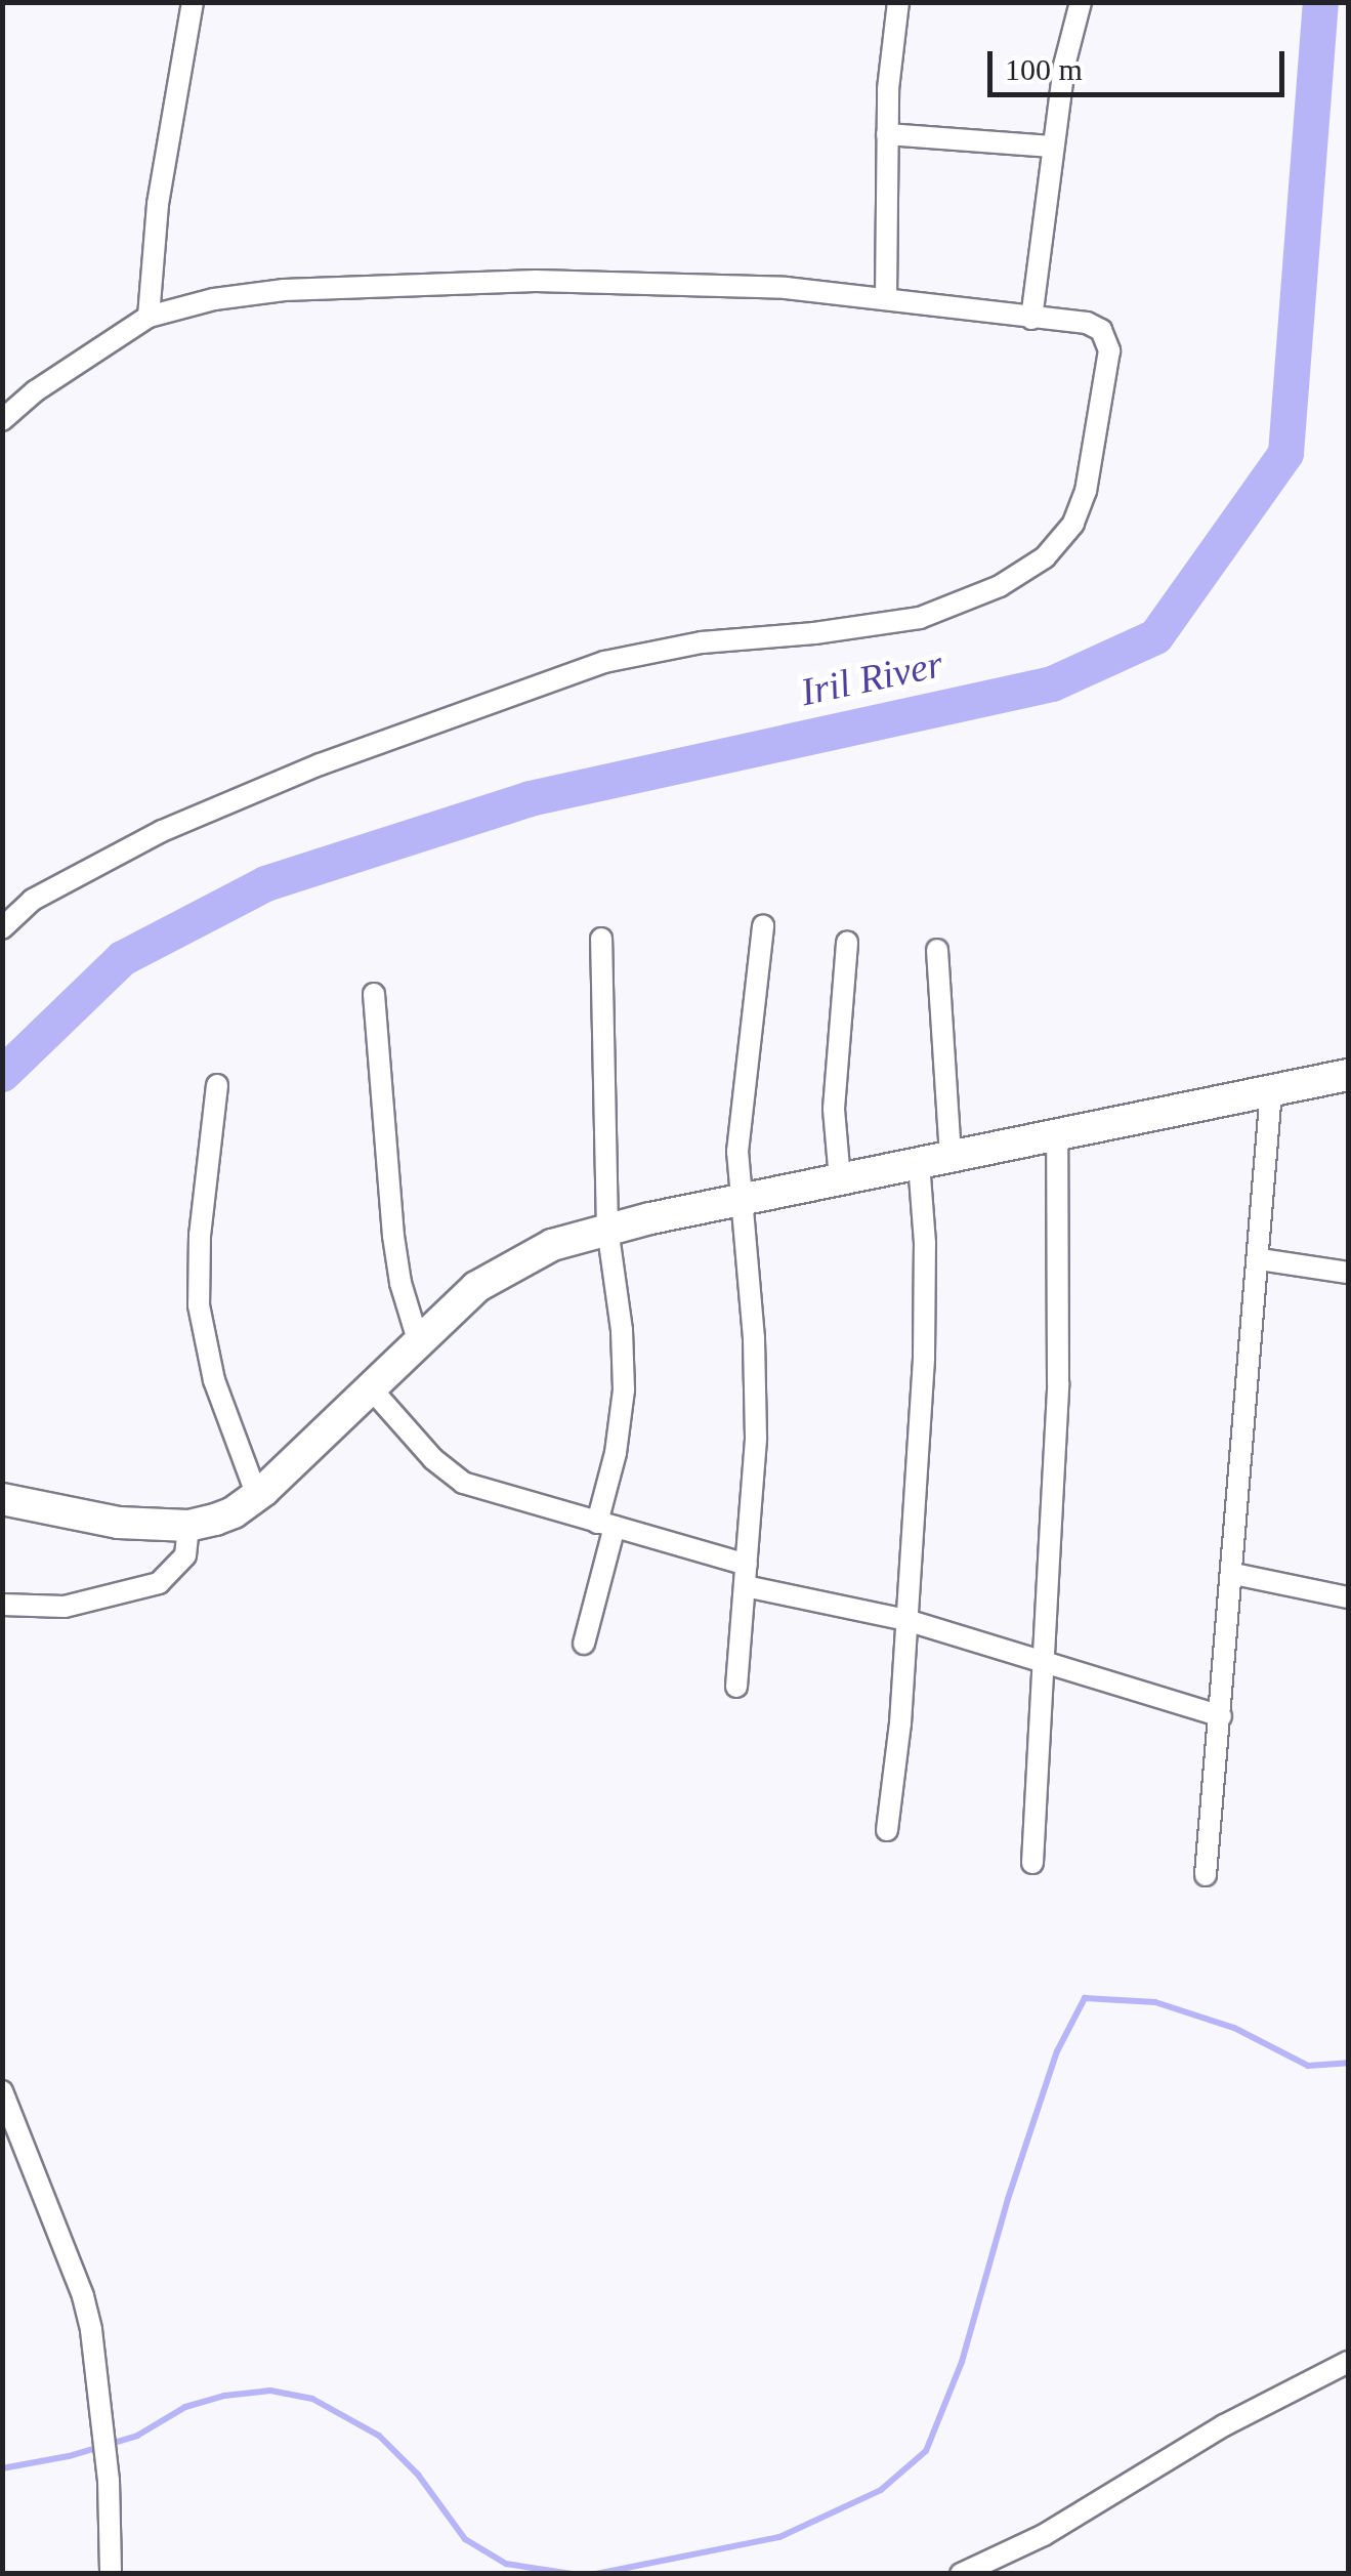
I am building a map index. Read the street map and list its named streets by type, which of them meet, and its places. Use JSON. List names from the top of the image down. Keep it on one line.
{"water":["Iril River"],"scale_bar":"100 m"}
